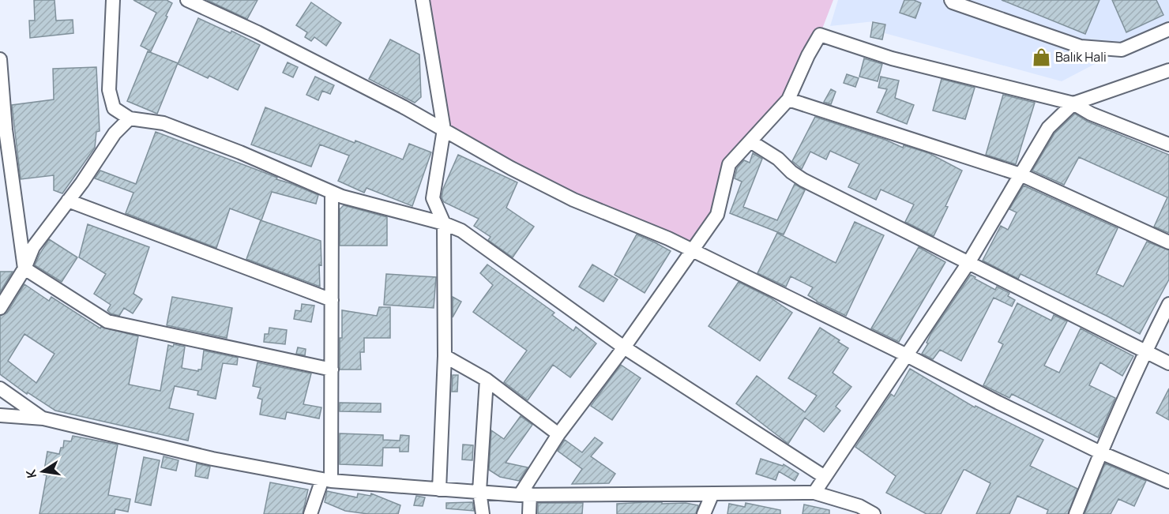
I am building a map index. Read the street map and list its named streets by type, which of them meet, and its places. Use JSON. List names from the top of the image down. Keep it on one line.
{"places":{"shop":["Balık Hali"]},"north":"left"}
